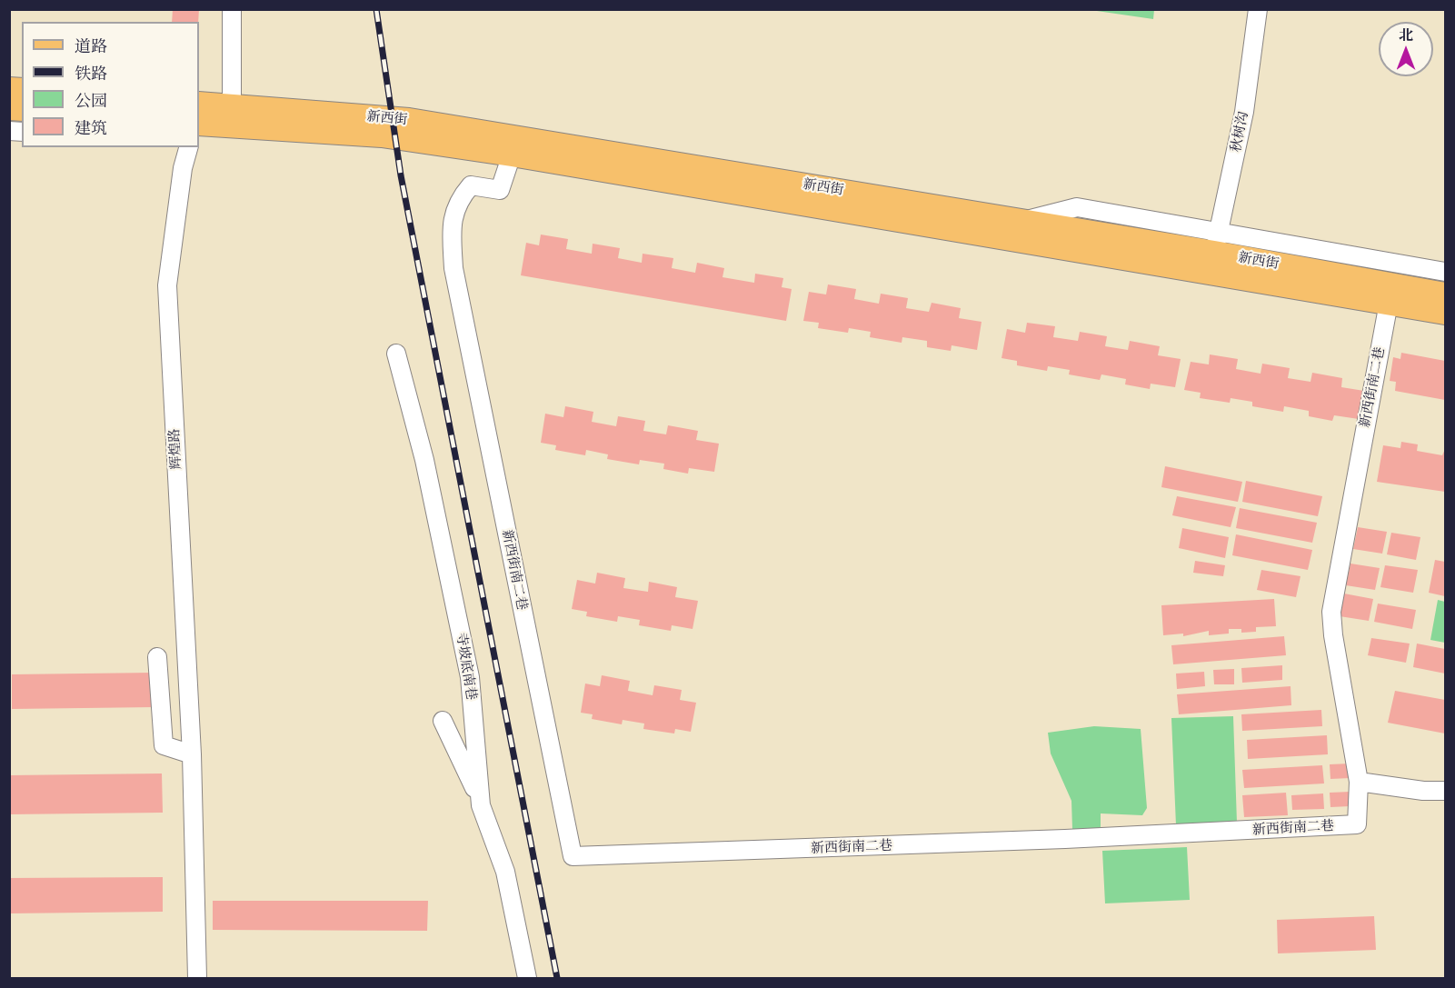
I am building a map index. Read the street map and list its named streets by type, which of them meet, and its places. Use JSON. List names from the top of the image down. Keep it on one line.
{"streets":{"main road":["新西街"],"street":["秋树沟","新西街南二巷","辉煌路","寺坡底南巷"]},"crossings":[["新西街","秋树沟"],["新西街","新西街南二巷"]],"legend":["道路","铁路","公园","建筑"],"north":"top"}
